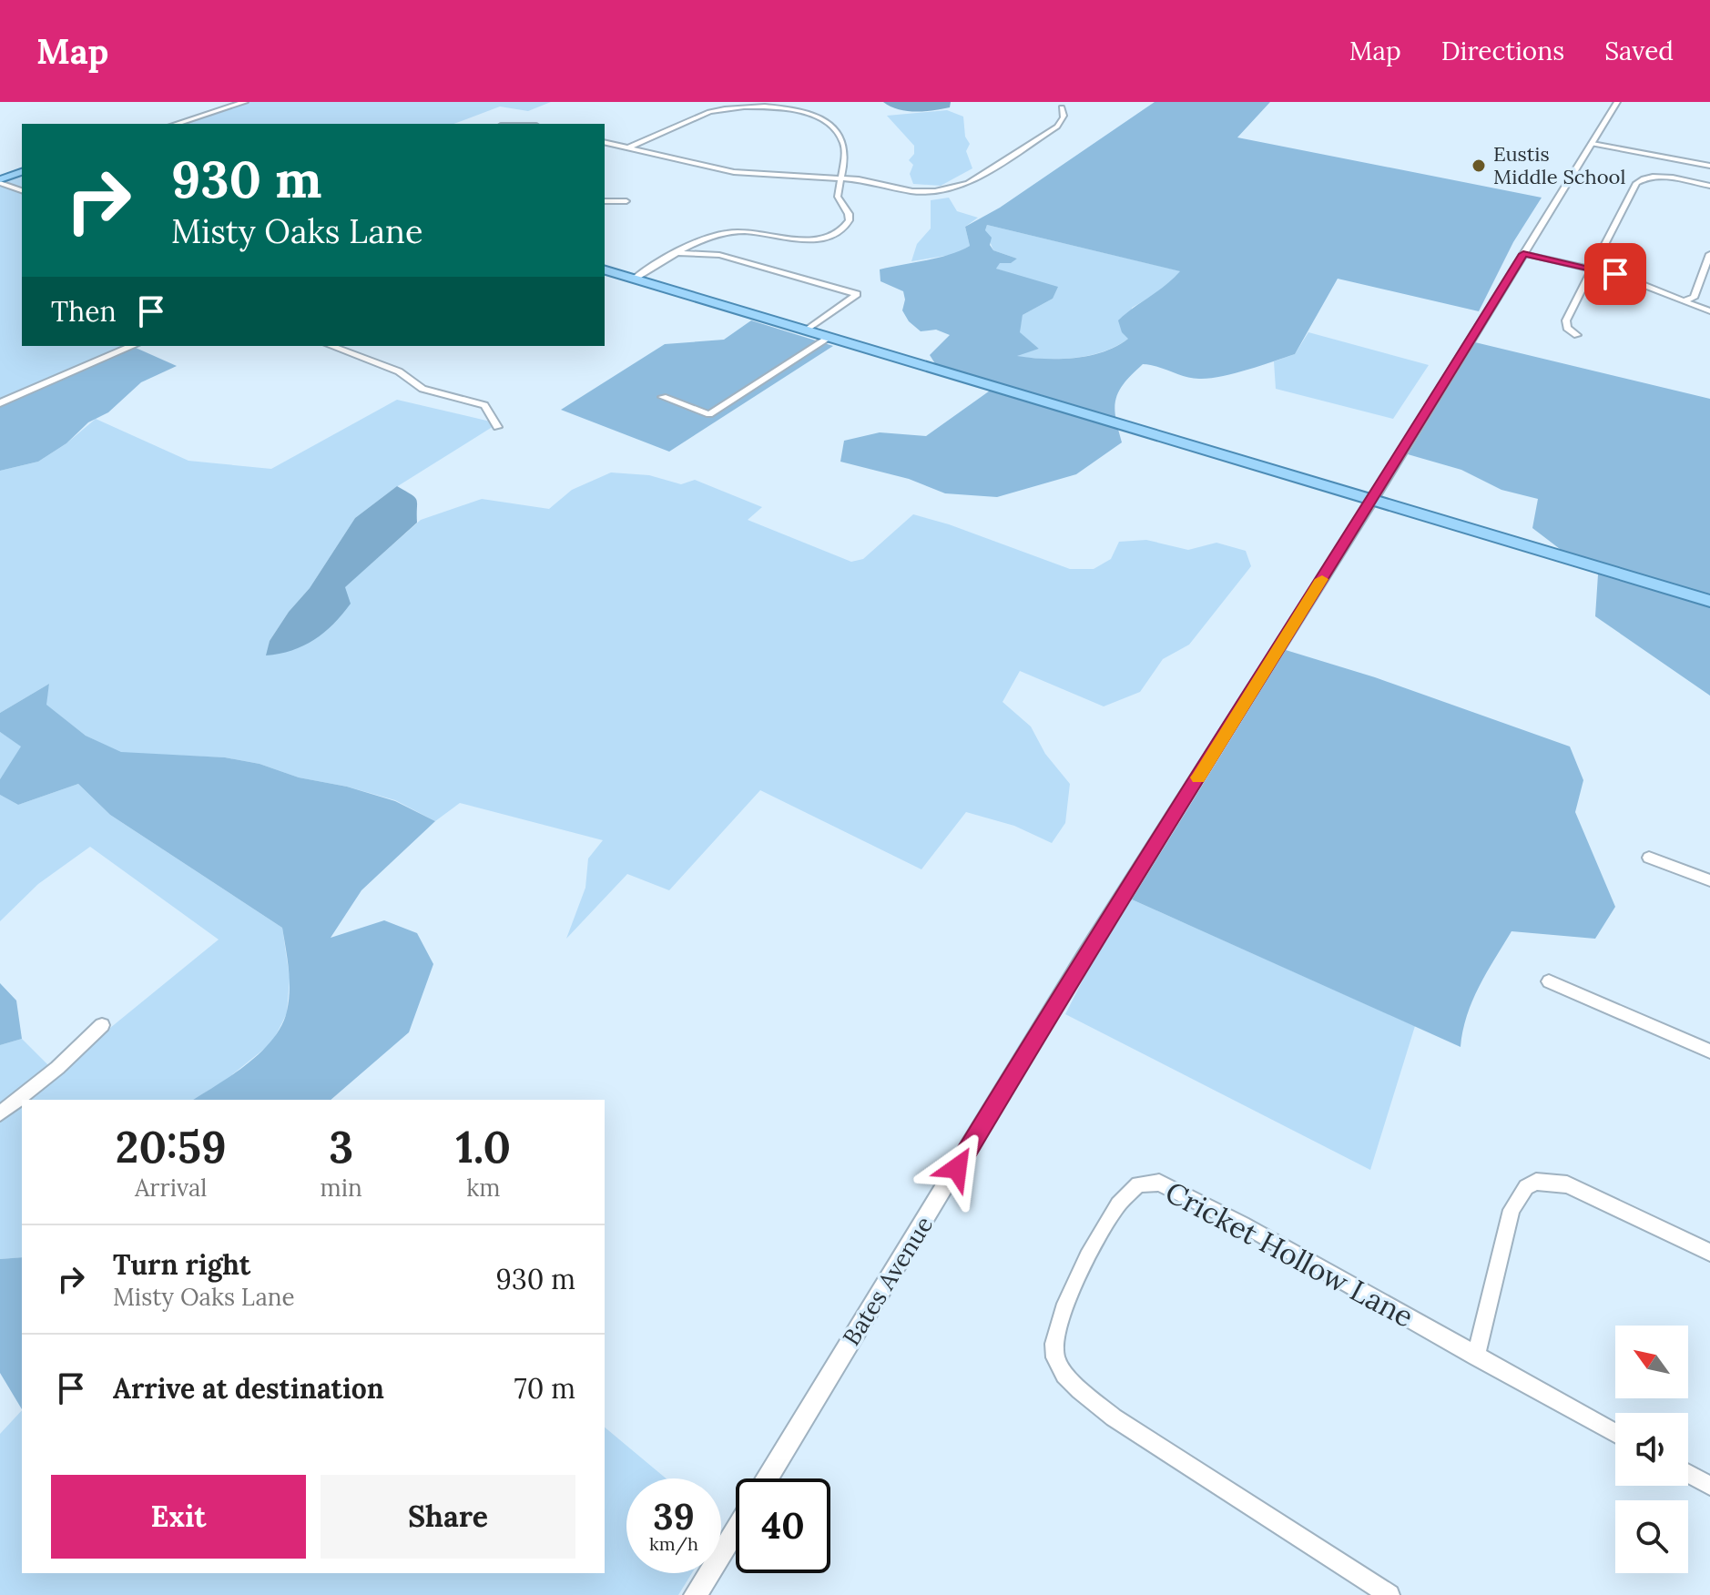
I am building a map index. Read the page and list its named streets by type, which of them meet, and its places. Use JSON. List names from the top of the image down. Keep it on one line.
{"streets":{"street":["Cricket Hollow Lane","Bates Avenue"]},"places":["Eustis Middle School"],"north":"top left","page":{"header":"Map","nav":["Map","Directions","Saved"],"turn":["930 m","Misty Oaks Lane"],"then":"Then","eta":["20:59","Arrival","3","min","1.0","km"],"list":[{"name":"Turn right","note":"Misty Oaks Lane","value":"930 m"},{"name":"Arrive at destination","value":"70 m"}],"buttons":["Exit","Share"],"speed":"39 km/h","limit":"40"}}
